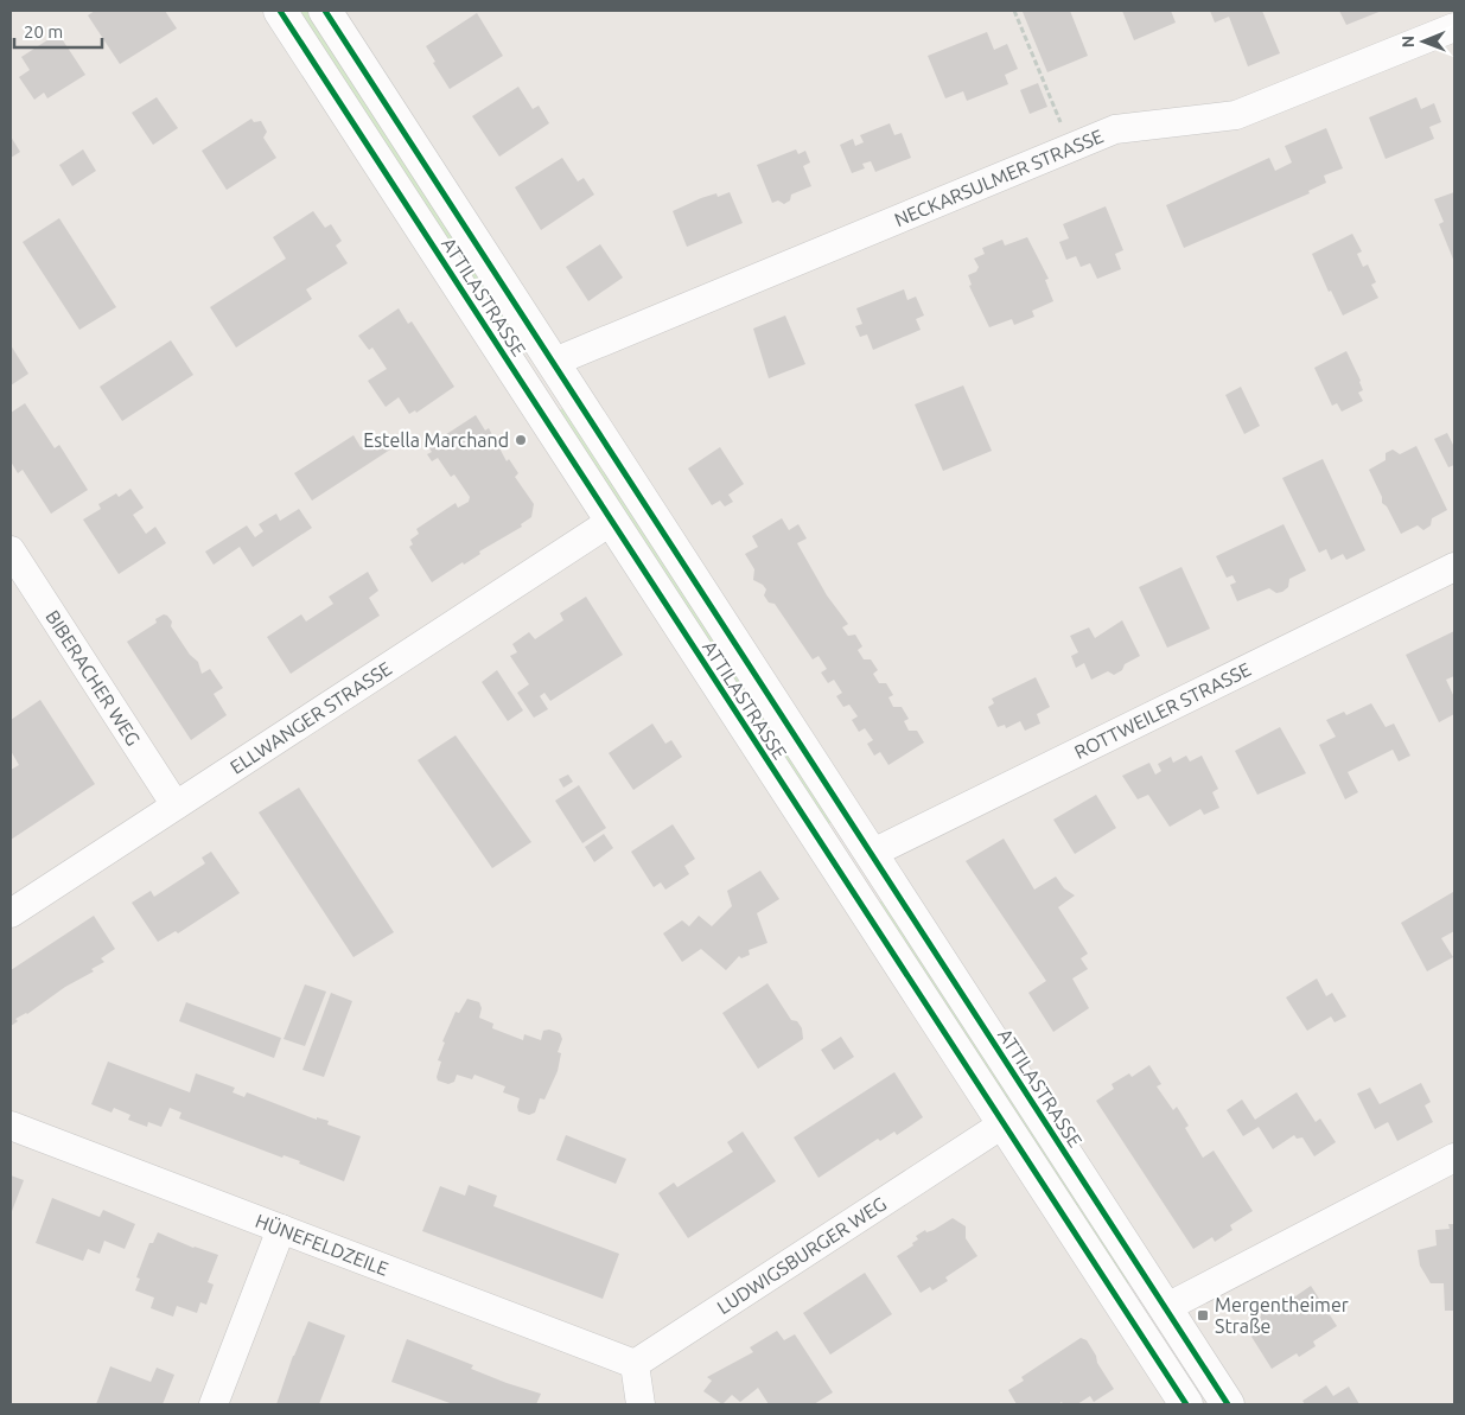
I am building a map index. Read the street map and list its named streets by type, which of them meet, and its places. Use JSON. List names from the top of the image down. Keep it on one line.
{"streets":{"main road":["ATTILASTRASSE"],"street":["NECKARSULMER STRASSE","BIBERACHER WEG","ROTTWEILER STRASSE","ELLWANGER STRASSE","HÜNEFELDZEILE","LUDWIGSBURGER WEG"]},"crossings":[["NECKARSULMER STRASSE","ATTILASTRASSE"],["ATTILASTRASSE","ROTTWEILER STRASSE"],["ATTILASTRASSE","ELLWANGER STRASSE"],["ATTILASTRASSE","LUDWIGSBURGER WEG"],["BIBERACHER WEG","ELLWANGER STRASSE"],["HÜNEFELDZEILE","LUDWIGSBURGER WEG"]],"places":{"other":["Estella Marchand"],"transit":["Mergentheimer Straße"]},"scale_bar":"20 m","north":"left"}
